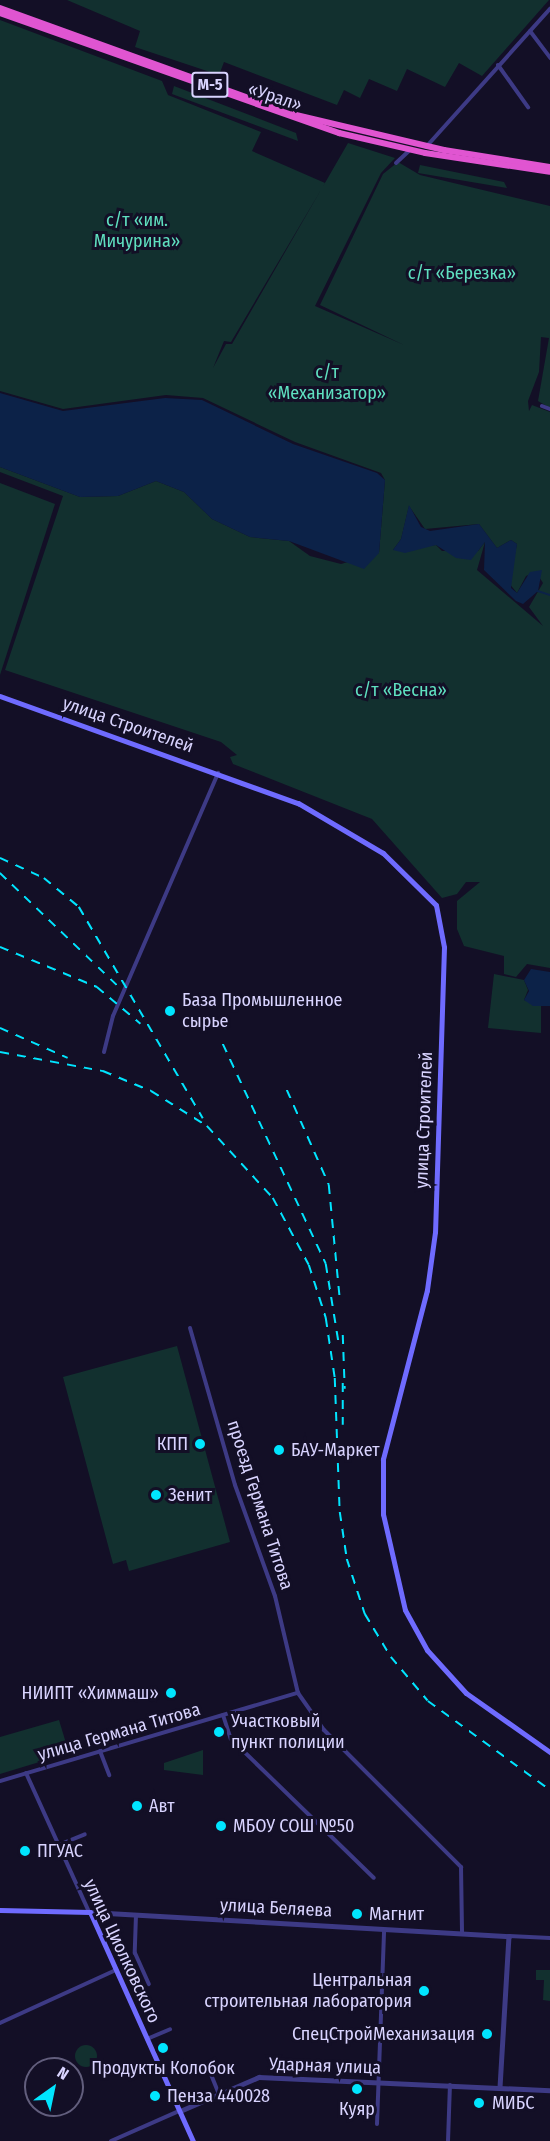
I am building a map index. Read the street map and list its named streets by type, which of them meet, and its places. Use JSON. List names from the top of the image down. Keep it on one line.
{"streets":{"highway":["М-5","«Урал»"],"main road":["улица Строителей","улица Беляева","улица Циолковского"],"street":["проезд Германа Титова","улица Германа Титова","Ударная улица"]},"crossings":[["проезд Германа Титова","улица Германа Титова"],["улица Германа Титова","улица Циолковского"],["улица Беляева","улица Циолковского"],["улица Циолковского","Ударная улица"]],"parks":["с/т «им. Мичурина»","с/т «Березка»","с/т «Механизатор»","с/т «Весна»"],"places":["База Промышленное сырье","КПП","БАУ-Маркет","Зенит","НИИПТ «Химмаш»","Участковый пункт полиции","Авт","МБОУ СОШ №50","ПГУАС","Магнит","Центральная строительная лаборатория","СпецСтройМеханизация","Продукты Колобок","Куяр","Пенза 440028","МИБС"],"north":"top right"}
